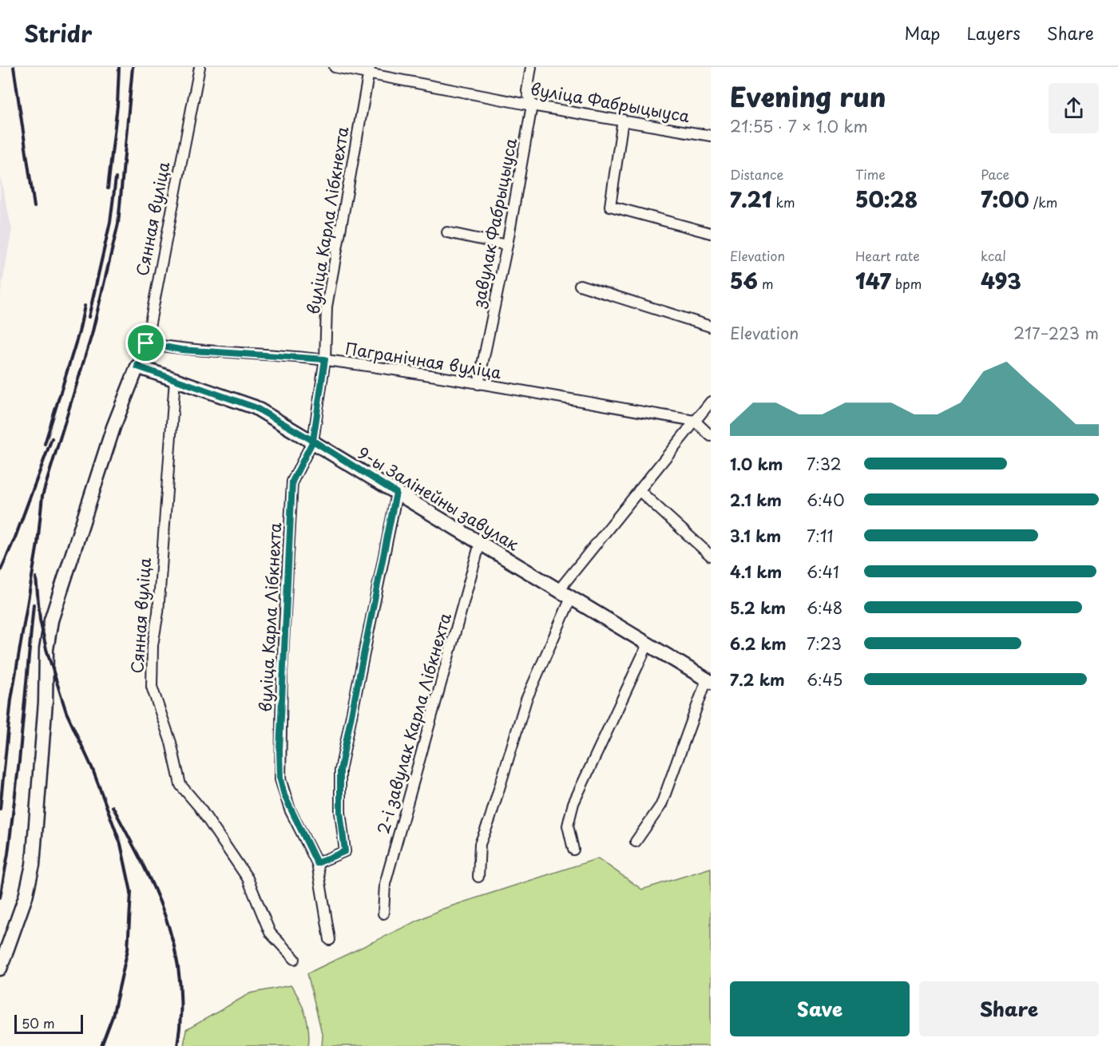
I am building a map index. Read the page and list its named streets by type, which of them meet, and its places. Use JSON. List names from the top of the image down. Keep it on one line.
{"streets":{"street":["вуліца Фабрыцыуса","Сянная вуліца","вуліца Карла Лібкнехта","завулак Фабрыцыуса","Пагранічная вуліца","9-ы Залінейны завулак","2-і завулак Карла Лібкнехта"]},"crossings":[["вуліца Фабрыцыуса","вуліца Карла Лібкнехта"],["вуліца Фабрыцыуса","завулак Фабрыцыуса"],["Сянная вуліца","Пагранічная вуліца"],["Сянная вуліца","9-ы Залінейны завулак"],["вуліца Карла Лібкнехта","Пагранічная вуліца"],["вуліца Карла Лібкнехта","9-ы Залінейны завулак"],["завулак Фабрыцыуса","Пагранічная вуліца"],["9-ы Залінейны завулак","2-і завулак Карла Лібкнехта"]],"scale_bar":"50 m","page":{"header":"Stridr","nav":["Map","Layers","Share"],"heading":["Evening run","21:55 · 7 × 1.0 km"],"stats":[["Distance","7.21 km"],["Time","50:28"],["Pace","7:00 /km"],["Elevation","56 m"],["Heart rate","147 bpm"],["kcal","493"]],"chart":["Elevation","217–223 m"],"list":[{"name":"1.0 km","note":"7:32"},{"name":"2.1 km","note":"6:40"},{"name":"3.1 km","note":"7:11"},{"name":"4.1 km","note":"6:41"},{"name":"5.2 km","note":"6:48"},{"name":"6.2 km","note":"7:23"},{"name":"7.2 km","note":"6:45"}],"buttons":["Save","Share"],"scale":"50 m"}}
